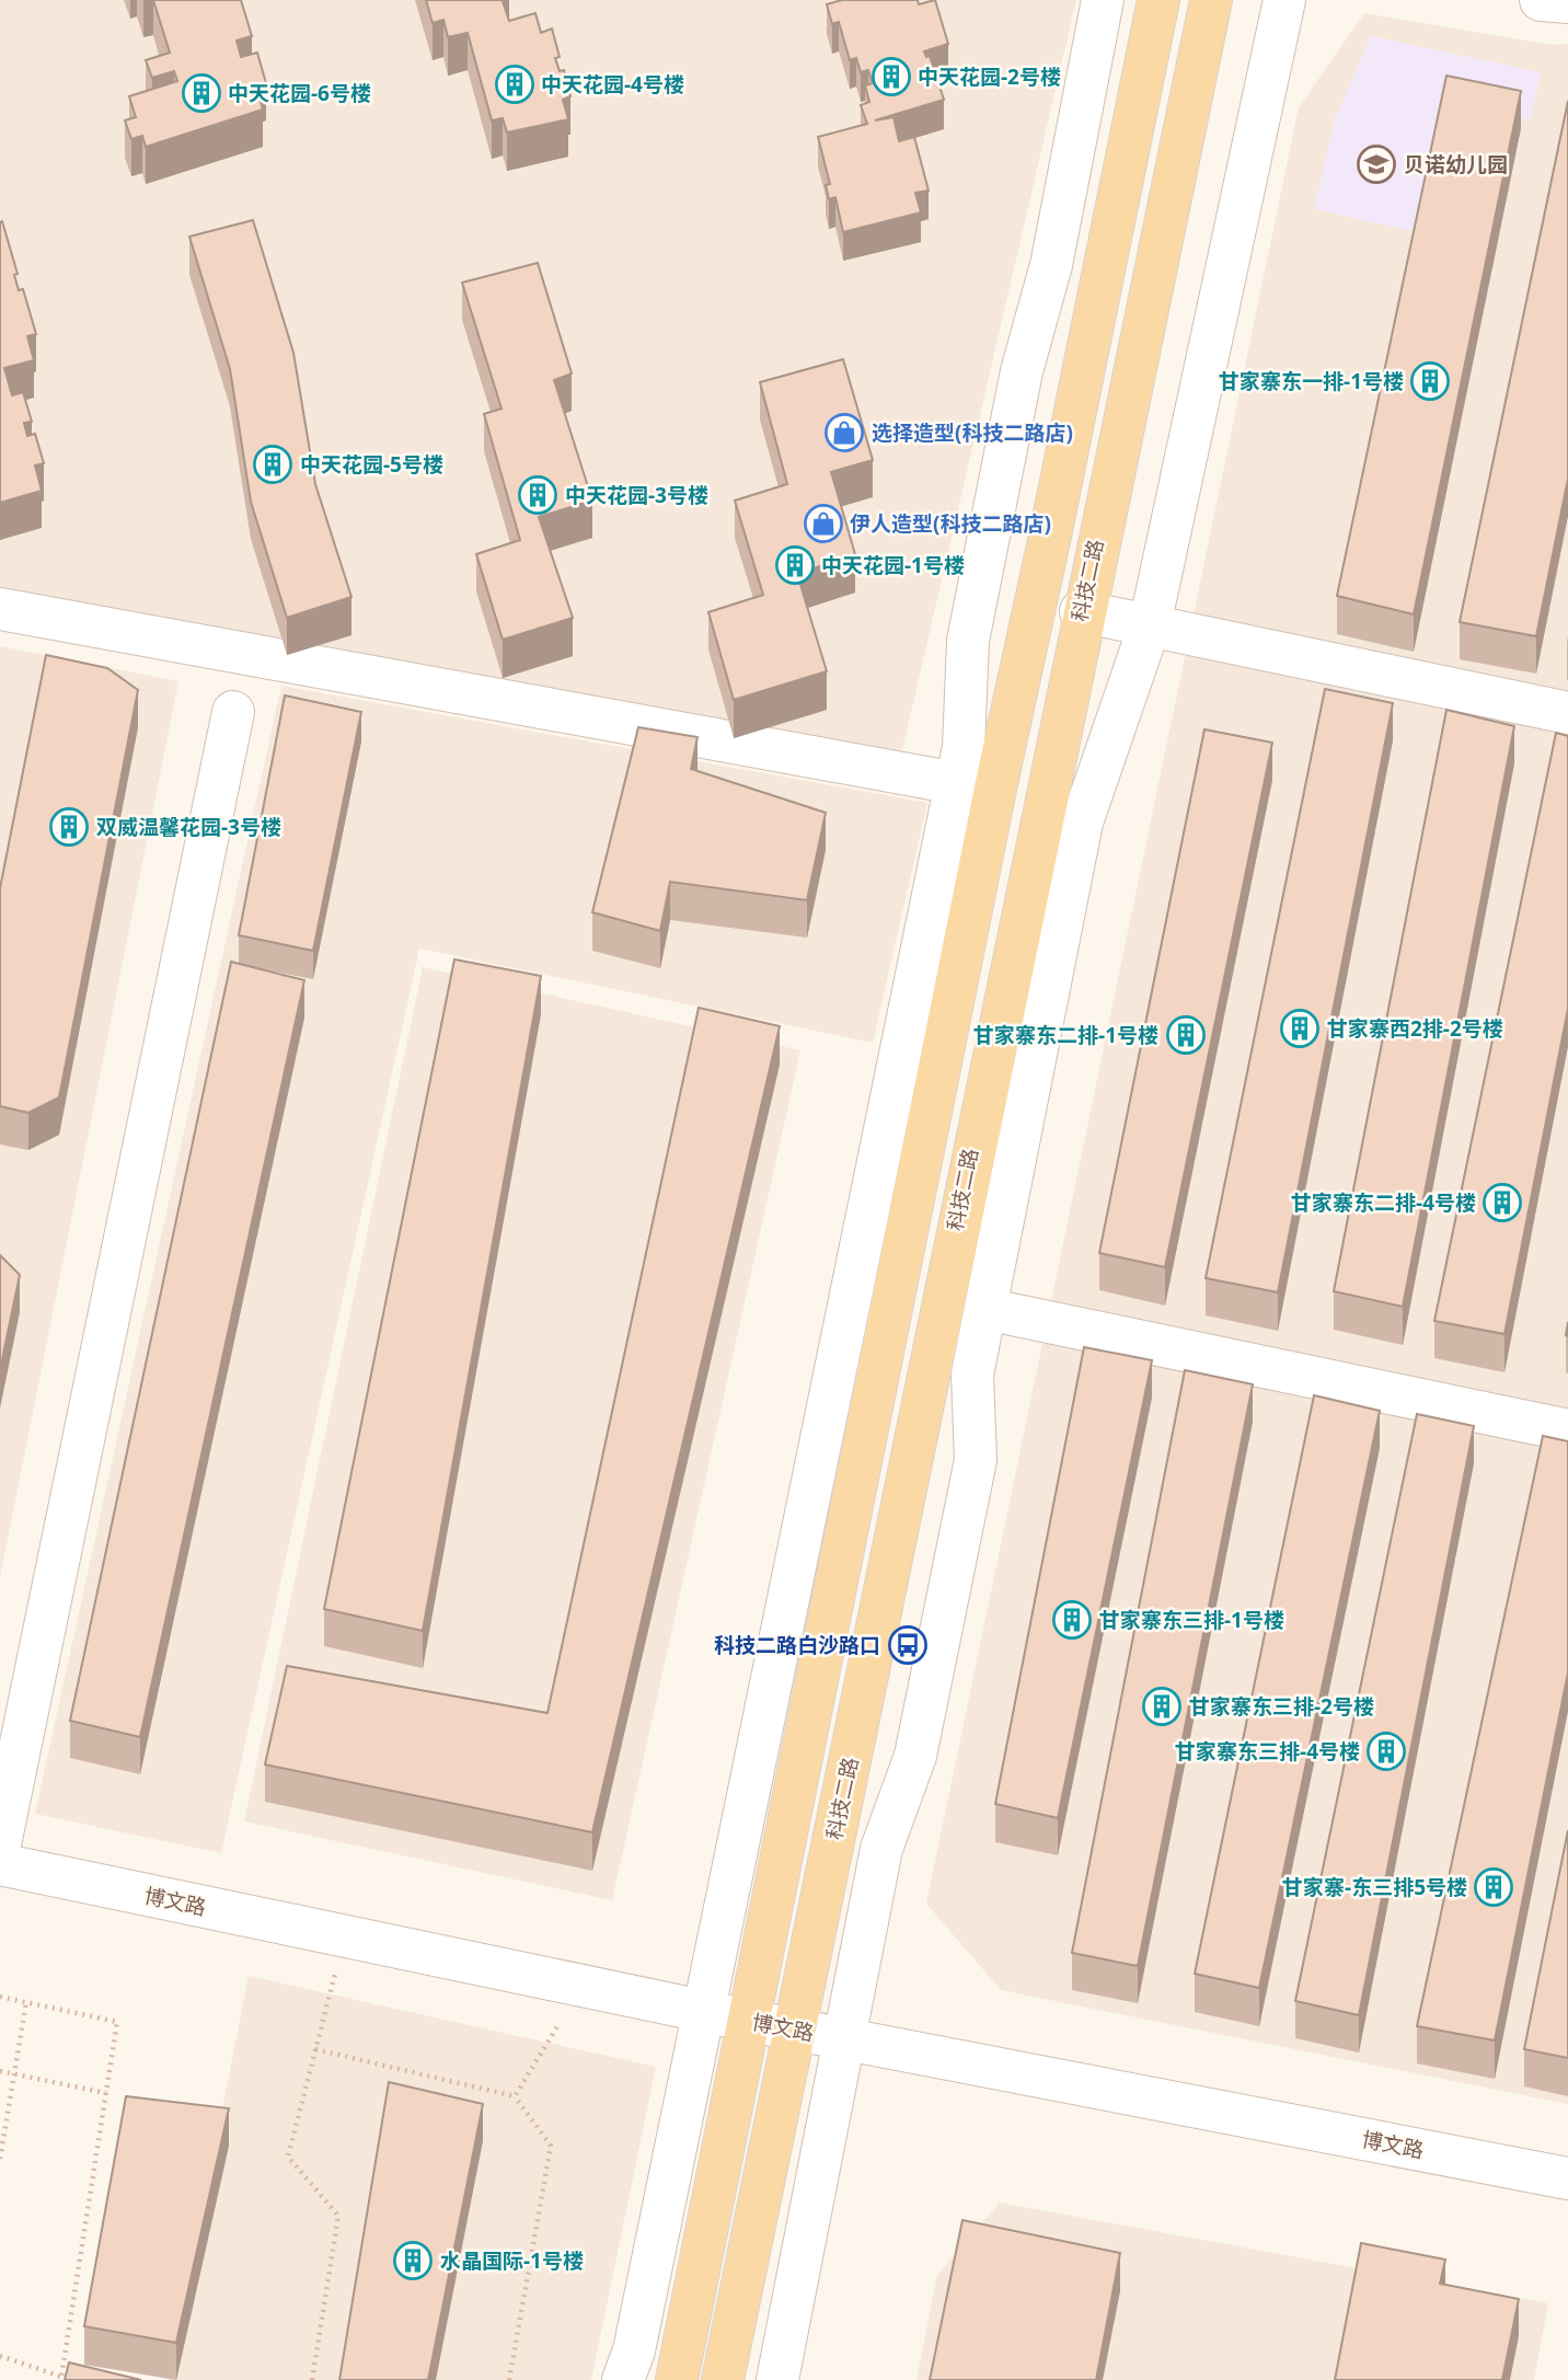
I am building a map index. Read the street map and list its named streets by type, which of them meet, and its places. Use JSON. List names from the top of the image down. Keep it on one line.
{"streets":{"main road":["科技二路"],"street":["博文路"]},"crossings":[["科技二路","博文路"]],"places":{"building":["中天花园-2号楼","中天花园-4号楼","中天花园-6号楼","甘家寨东一排-1号楼","中天花园-5号楼","中天花园-3号楼","中天花园-1号楼","双威温馨花园-3号楼","甘家寨西2排-2号楼","甘家寨东二排-1号楼","甘家寨东二排-4号楼","甘家寨东三排-1号楼","甘家寨东三排-2号楼","甘家寨东三排-4号楼","甘家寨-东三排5号楼","水晶国际-1号楼"],"school or university":["贝诺幼儿园"],"shop":["选择造型(科技二路店)","伊人造型(科技二路店)"],"bus stop":["科技二路白沙路口"]}}
